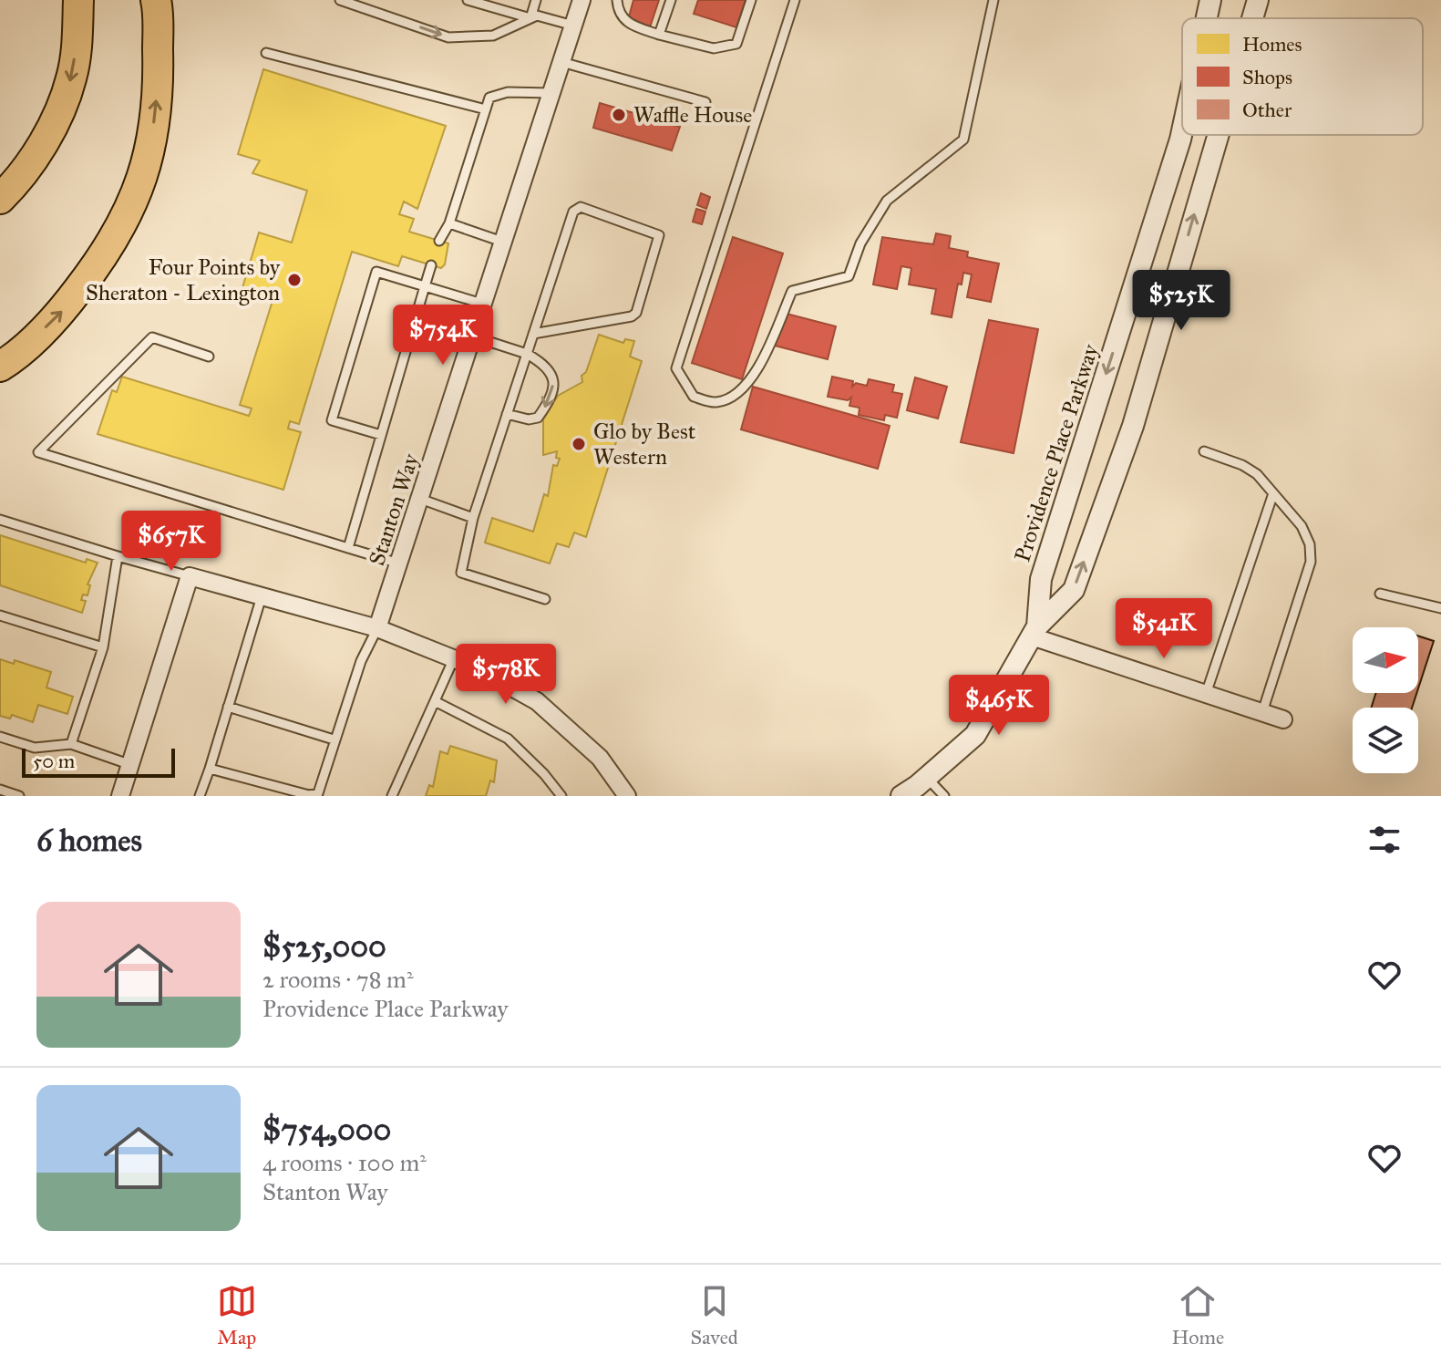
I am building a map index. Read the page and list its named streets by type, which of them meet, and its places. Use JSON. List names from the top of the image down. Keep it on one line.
{"streets":{"street":["Providence Place Parkway","Stanton Way"]},"places":["Waffle House","Four Points by Sheraton - Lexington","Glo by Best Western"],"legend":["Homes","Shops","Other"],"scale_bar":"50 m","north":"right","page":{"price":["$525K","$754K","$657K","$541K","$578K","$465K"],"scale":"50 m","heading":"6 homes","list":[{"name":"$525,000","note":"2 rooms · 78 m² · Providence Place Parkway"},{"name":"$754,000","note":"4 rooms · 100 m² · Stanton Way"}],"tabs":["Map","Saved","Home"]}}
